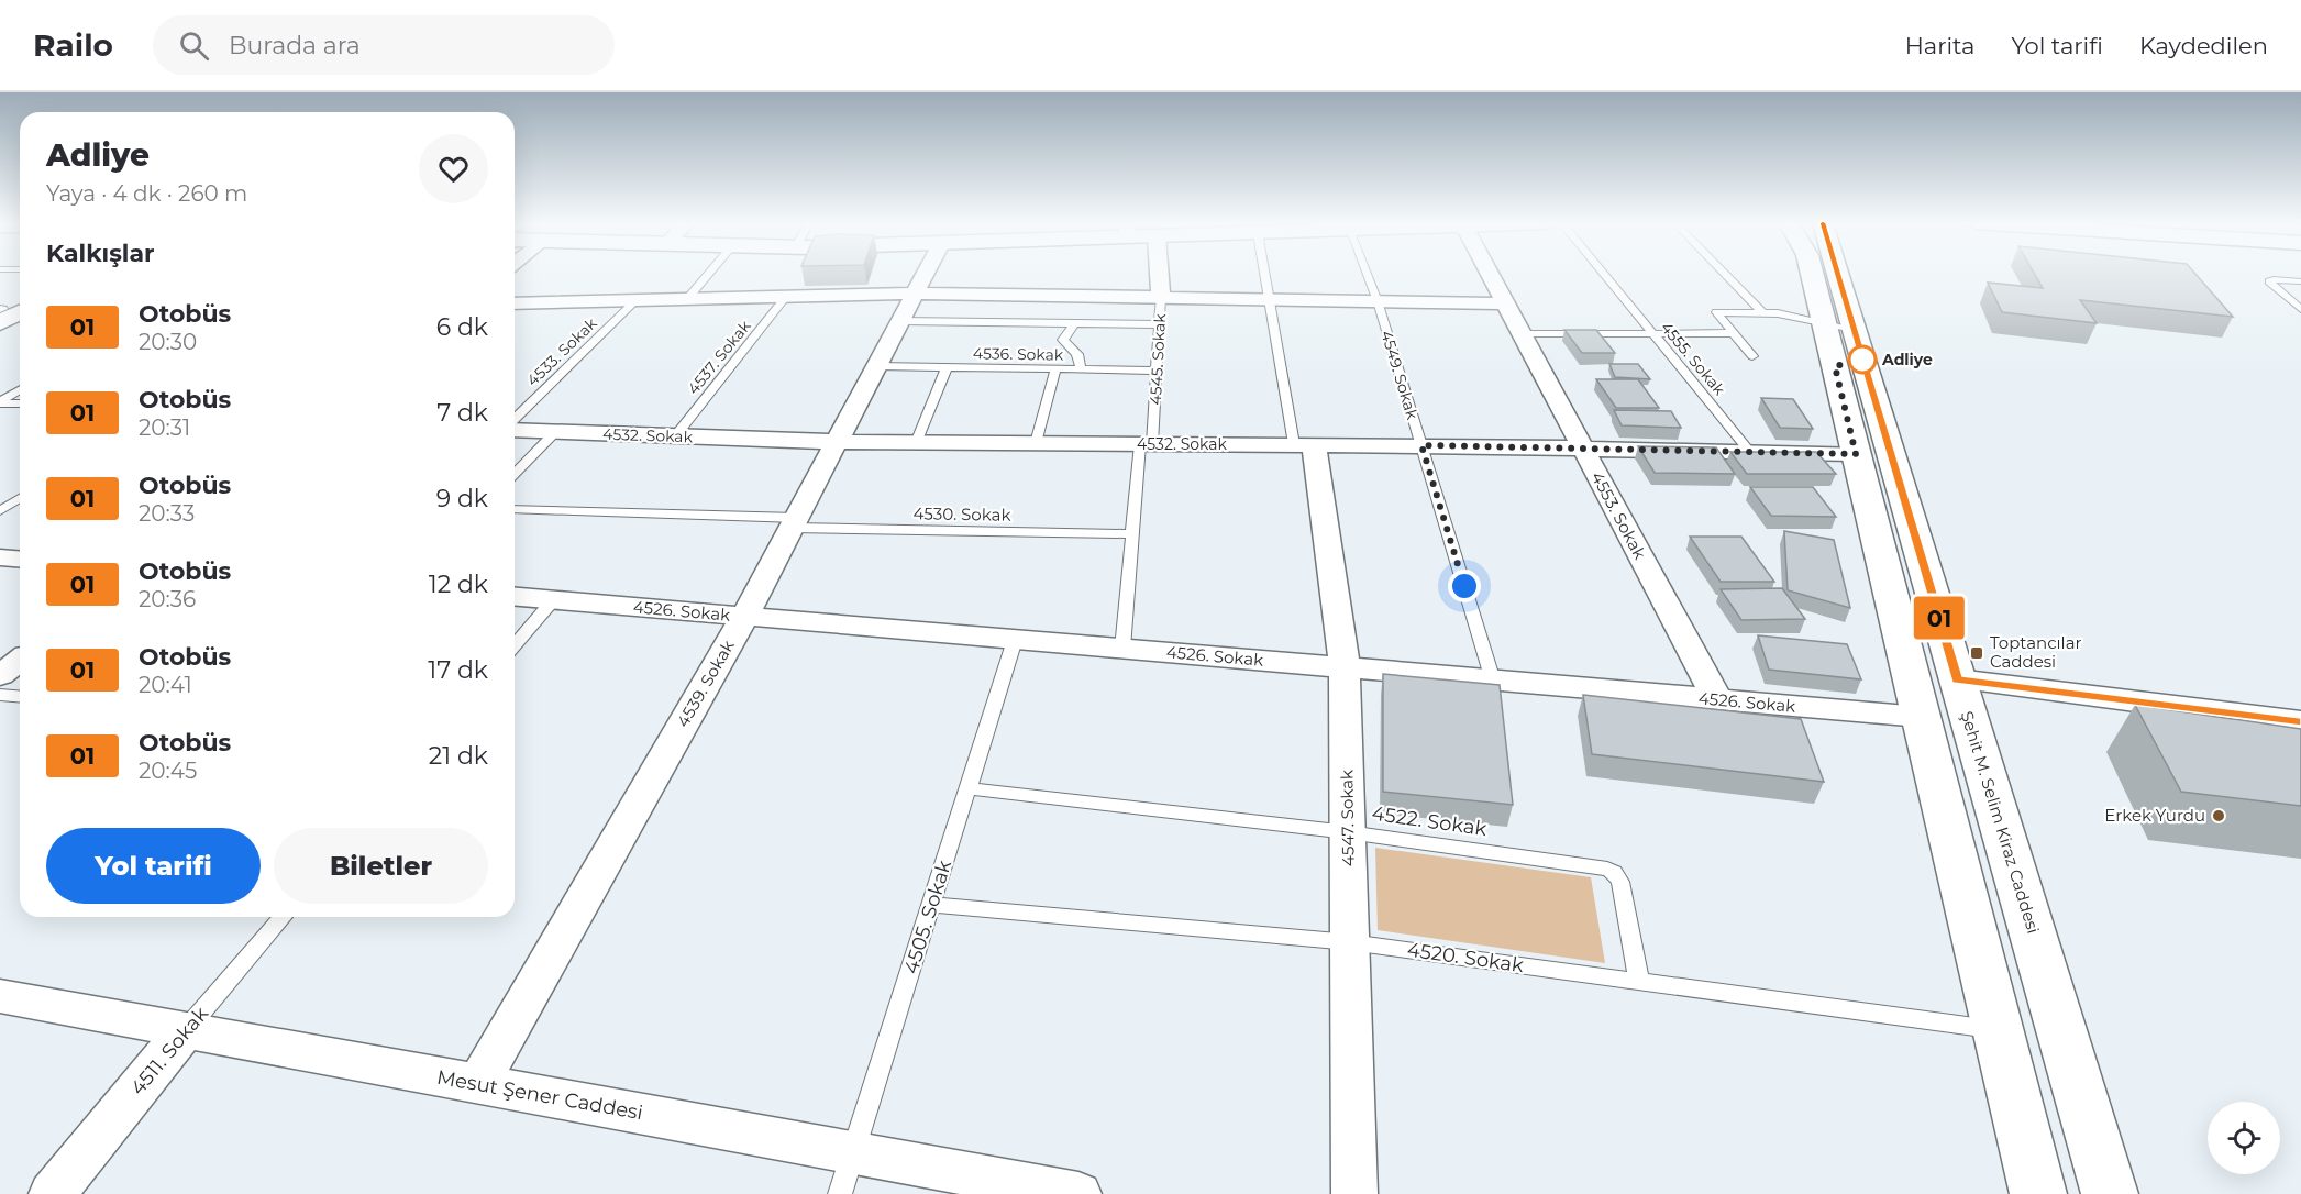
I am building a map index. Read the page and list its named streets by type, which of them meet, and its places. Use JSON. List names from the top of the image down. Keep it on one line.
{"streets":{"street":["4545. Sokak","4532. Sokak","4553. Sokak","4526. Sokak","4539. Sokak","4547. Sokak","Şehit M. Selim Kiraz Caddesi","4511. Sokak","Mesut Şener Caddesi"],"lane":["4533. Sokak","4536. Sokak","4537. Sokak","4555. Sokak","4549. Sokak","4530. Sokak","4522. Sokak","4505. Sokak","4520. Sokak"]},"crossings":[["4536. Sokak","4545. Sokak"],["4536. Sokak","4539. Sokak"],["4537. Sokak","4532. Sokak"],["4555. Sokak","4532. Sokak"],["4545. Sokak","4532. Sokak"],["4545. Sokak","4530. Sokak"],["4545. Sokak","4526. Sokak"],["4549. Sokak","4532. Sokak"],["4549. Sokak","4526. Sokak"],["4532. Sokak","4553. Sokak"],["4532. Sokak","4539. Sokak"],["4532. Sokak","4547. Sokak"],["4532. Sokak","Şehit M. Selim Kiraz Caddesi"],["4530. Sokak","4539. Sokak"],["4553. Sokak","4526. Sokak"],["4526. Sokak","4539. Sokak"],["4526. Sokak","4547. Sokak"],["4526. Sokak","Şehit M. Selim Kiraz Caddesi"],["4526. Sokak","4505. Sokak"],["4539. Sokak","Mesut Şener Caddesi"],["4547. Sokak","4522. Sokak"],["4547. Sokak","4520. Sokak"],["4522. Sokak","4505. Sokak"],["4522. Sokak","4520. Sokak"],["Şehit M. Selim Kiraz Caddesi","4520. Sokak"],["4505. Sokak","4520. Sokak"],["4505. Sokak","Mesut Şener Caddesi"],["4511. Sokak","Mesut Şener Caddesi"]],"places":{"other":["Adliye","Erkek Yurdu"],"transit":["Toptancılar Caddesi"]},"lines":["bus line 01"],"page":{"header":"Railo","search":"Burada ara","nav":["Harita","Yol tarifi","Kaydedilen"],"on_map":"01","heading":[["Adliye","Yaya · 4 dk · 260 m"],"Kalkışlar"],"list":[{"mark":"01","name":"Otobüs","note":"20:30","value":"6 dk"},{"mark":"01","name":"Otobüs","note":"20:31","value":"7 dk"},{"mark":"01","name":"Otobüs","note":"20:33","value":"9 dk"},{"mark":"01","name":"Otobüs","note":"20:36","value":"12 dk"},{"mark":"01","name":"Otobüs","note":"20:41","value":"17 dk"},{"mark":"01","name":"Otobüs","note":"20:45","value":"21 dk"}],"buttons":["Yol tarifi","Biletler"]}}
